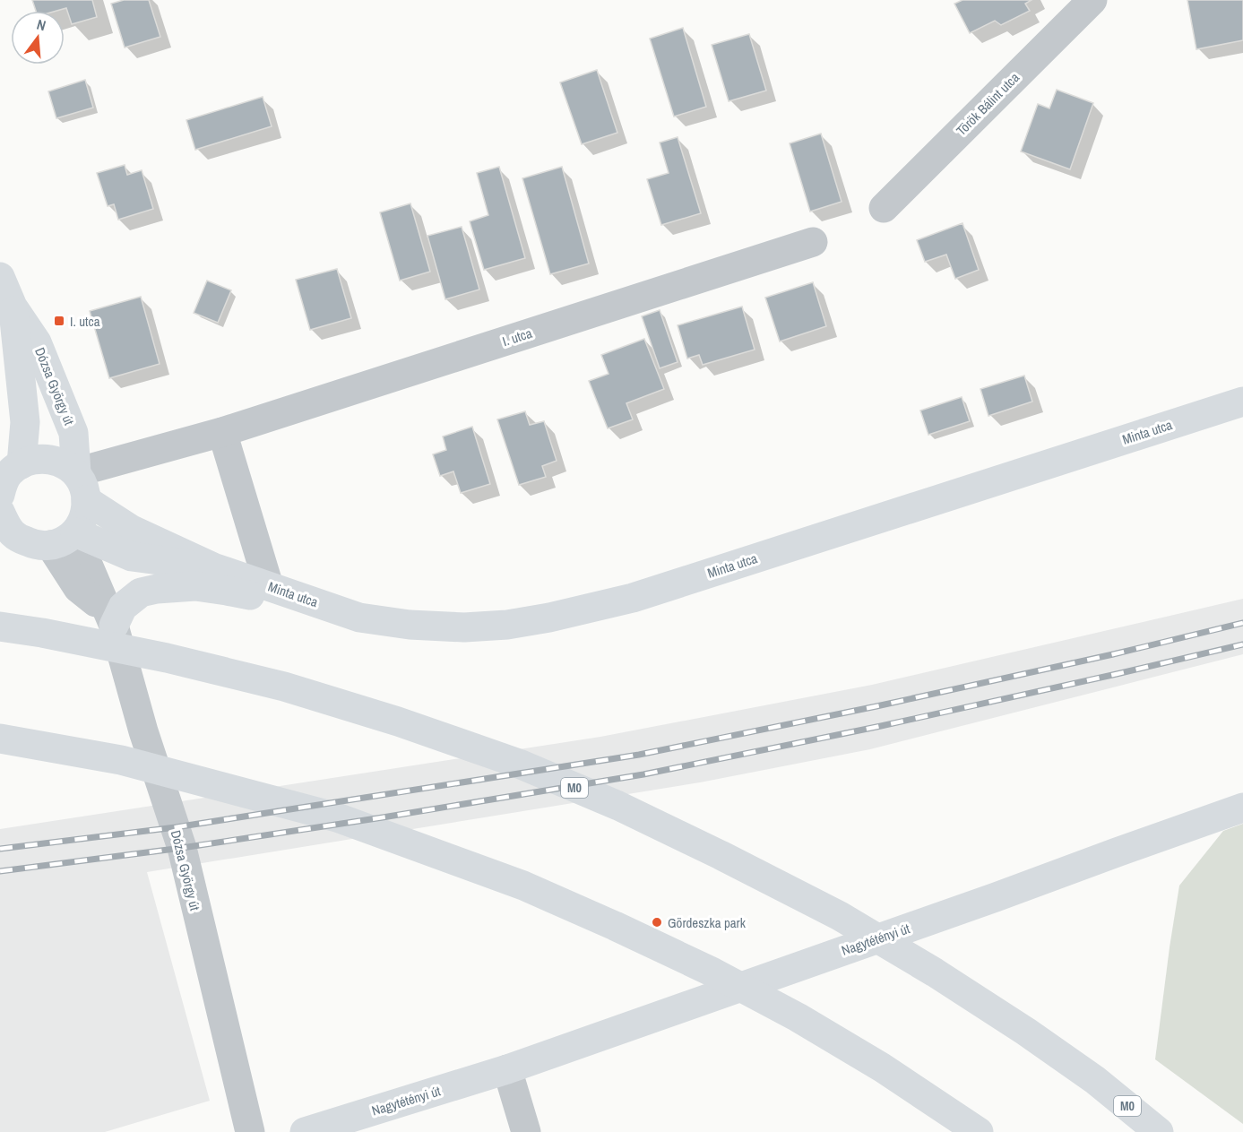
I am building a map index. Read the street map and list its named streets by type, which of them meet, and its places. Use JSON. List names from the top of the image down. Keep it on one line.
{"streets":{"main road":["Dózsa György út","Minta utca","M0","Nagytétényi út"],"street":["Török Bálint utca","I. utca"]},"crossings":[["I. utca","Dózsa György út"],["Dózsa György út","Minta utca"]],"places":{"transit":["I. utca"],"other":["Gördeszka park"]},"north":"top"}
